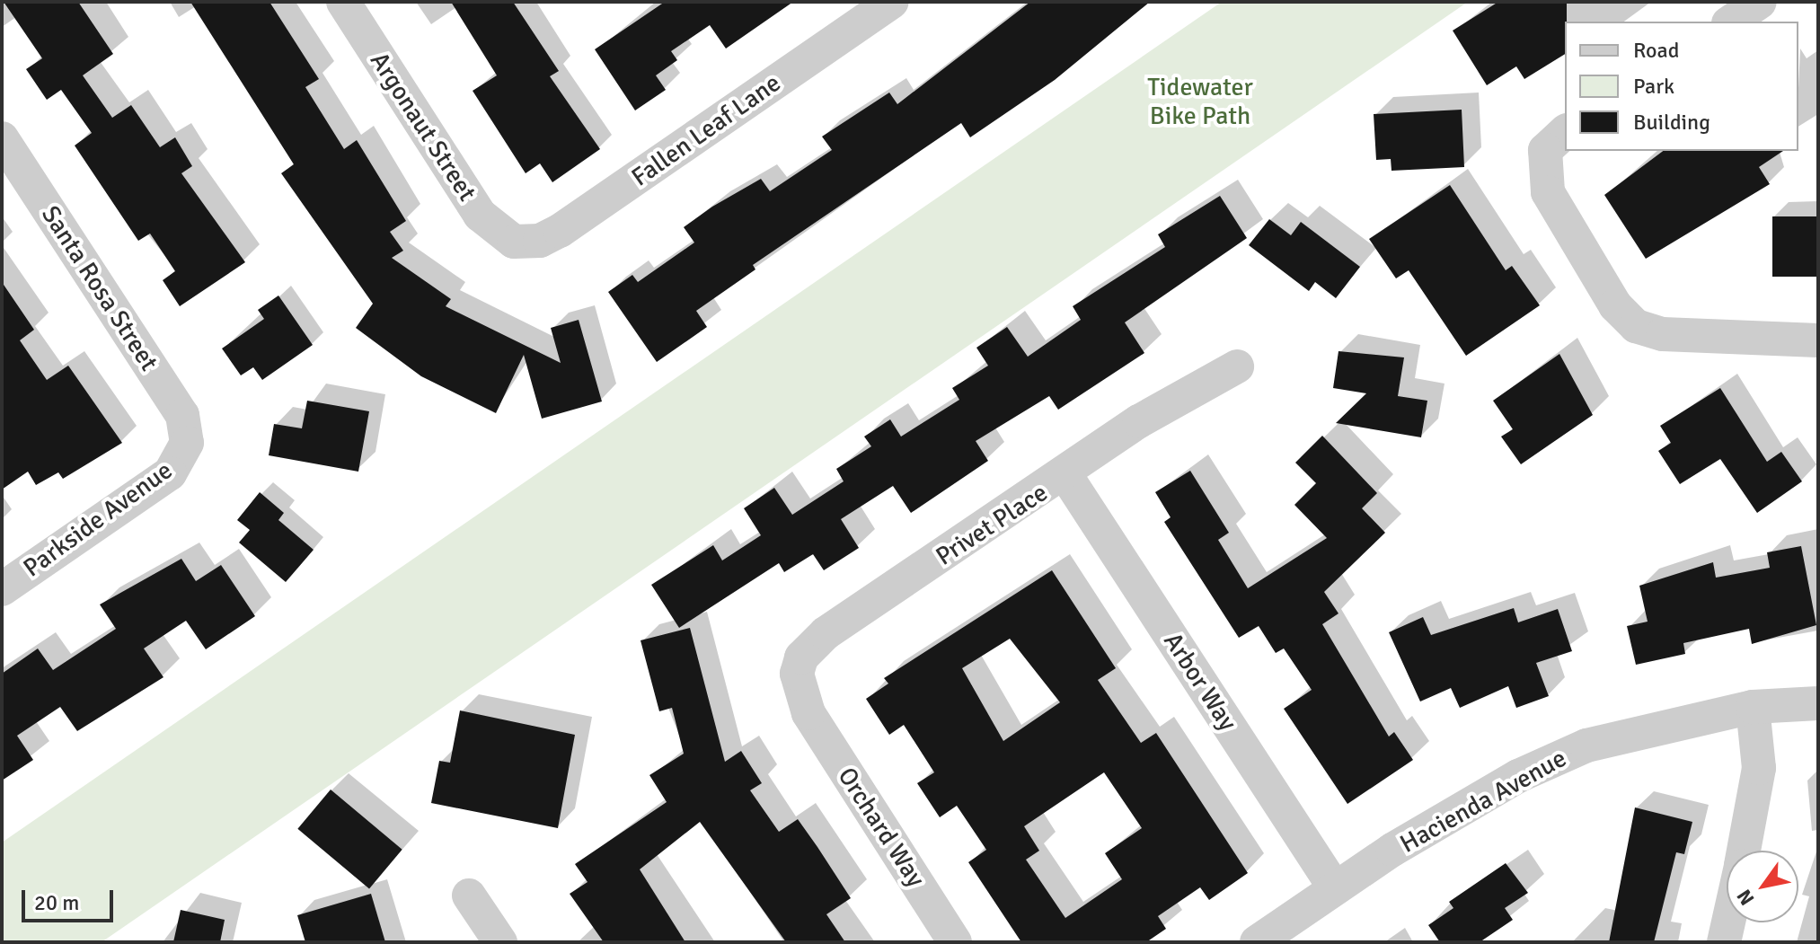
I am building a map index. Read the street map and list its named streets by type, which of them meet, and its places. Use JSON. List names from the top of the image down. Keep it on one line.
{"streets":{"street":["Argonaut Street","Fallen Leaf Lane","Santa Rosa Street","Parkside Avenue","Privet Place","Arbor Way","Hacienda Avenue","Orchard Way"]},"crossings":[["Argonaut Street","Fallen Leaf Lane"],["Santa Rosa Street","Parkside Avenue"],["Privet Place","Arbor Way"],["Privet Place","Orchard Way"],["Arbor Way","Hacienda Avenue"]],"parks":["Tidewater Bike Path"],"legend":["Road","Park","Building"],"scale_bar":"20 m","north":"bottom left"}
